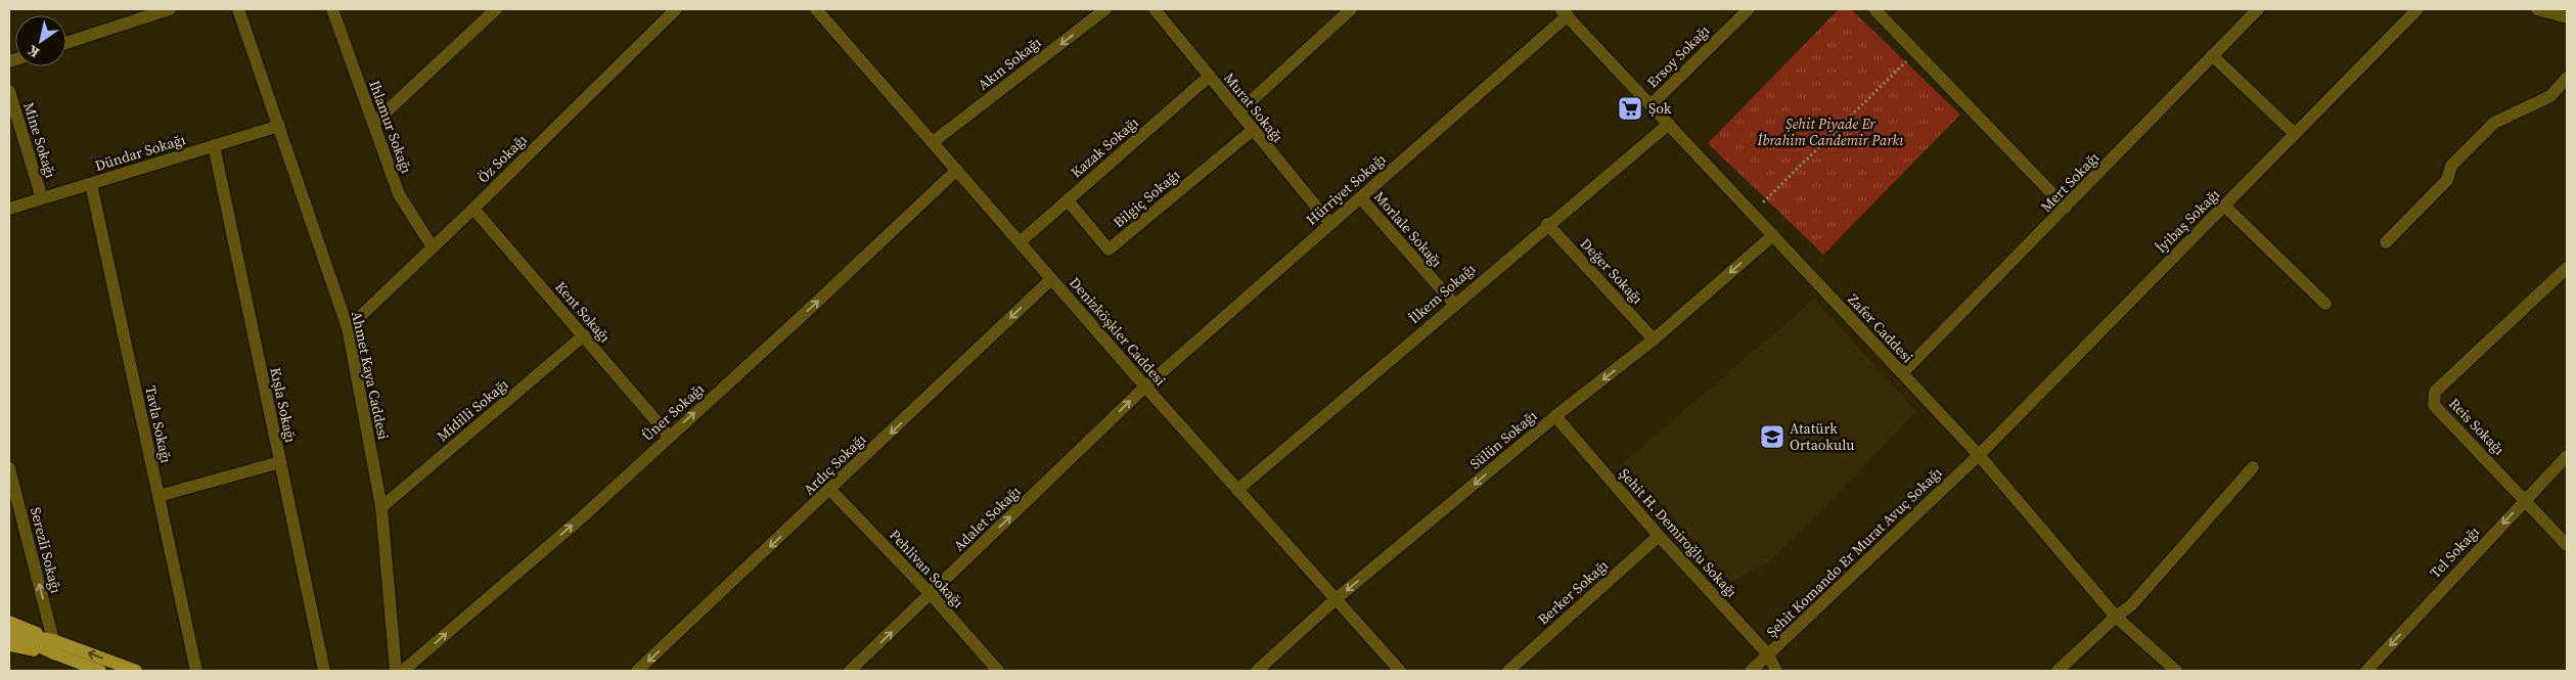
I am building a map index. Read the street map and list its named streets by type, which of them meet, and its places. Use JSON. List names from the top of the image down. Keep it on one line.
{"streets":{"street":["Ersoy Sokağı","Akın Sokağı","Murat Sokağı","Ihlamur Sokağı","Mine Sokağı","Kazak Sokağı","Dündar Sokağı","Öz Sokağı","Mert Sokağı","Hürriyet Sokağı","Bilgiç Sokağı","İyibaş Sokağı","Morlale Sokağı","Değer Sokağı","İlkem Sokağı","Kent Sokağı","Zafer Caddesi","Denizköşkler Caddesi","Ahmet Kaya Caddesi","Kışla Sokağı","Midilli Sokağı","Üner Sokağı","Tavla Sokağı","Reis Sokağı","Sülün Sokağı","Ardıç Sokağı","Adalet Sokağı","Şehit H. Demiroğlu Sokağı","Serezli Sokağı","Şehit Komando Er Murat Avuç Sokağı","Tel Sokağı","Pehlivan Sokağı","Berker Sokağı"]},"crossings":[["Ersoy Sokağı","Zafer Caddesi"],["Akın Sokağı","Denizköşkler Caddesi"],["Murat Sokağı","Kazak Sokağı"],["Murat Sokağı","Hürriyet Sokağı"],["Murat Sokağı","Bilgiç Sokağı"],["Ihlamur Sokağı","Öz Sokağı"],["Mine Sokağı","Dündar Sokağı"],["Kazak Sokağı","Bilgiç Sokağı"],["Kazak Sokağı","Denizköşkler Caddesi"],["Dündar Sokağı","Ahmet Kaya Caddesi"],["Dündar Sokağı","Kışla Sokağı"],["Dündar Sokağı","Tavla Sokağı"],["Öz Sokağı","Kent Sokağı"],["Öz Sokağı","Ahmet Kaya Caddesi"],["Mert Sokağı","Zafer Caddesi"],["Hürriyet Sokağı","Morlale Sokağı"],["Hürriyet Sokağı","Zafer Caddesi"],["Hürriyet Sokağı","Denizköşkler Caddesi"],["Hürriyet Sokağı","Adalet Sokağı"],["İyibaş Sokağı","Zafer Caddesi"],["İyibaş Sokağı","Şehit Komando Er Murat Avuç Sokağı"],["Morlale Sokağı","İlkem Sokağı"],["Değer Sokağı","İlkem Sokağı"],["Değer Sokağı","Sülün Sokağı"],["İlkem Sokağı","Zafer Caddesi"],["İlkem Sokağı","Denizköşkler Caddesi"],["Kent Sokağı","Midilli Sokağı"],["Kent Sokağı","Üner Sokağı"],["Zafer Caddesi","Sülün Sokağı"],["Zafer Caddesi","Şehit Komando Er Murat Avuç Sokağı"],["Denizköşkler Caddesi","Üner Sokağı"],["Denizköşkler Caddesi","Sülün Sokağı"],["Denizköşkler Caddesi","Ardıç Sokağı"],["Denizköşkler Caddesi","Adalet Sokağı"],["Ahmet Kaya Caddesi","Midilli Sokağı"],["Reis Sokağı","Tel Sokağı"],["Sülün Sokağı","Şehit H. Demiroğlu Sokağı"],["Ardıç Sokağı","Pehlivan Sokağı"],["Adalet Sokağı","Pehlivan Sokağı"],["Şehit H. Demiroğlu Sokağı","Şehit Komando Er Murat Avuç Sokağı"],["Şehit H. Demiroğlu Sokağı","Berker Sokağı"]],"one_way":["Akın Sokağı","Üner Sokağı","Sülün Sokağı","Ardıç Sokağı","Adalet Sokağı","Serezli Sokağı","Tel Sokağı"],"parks":["Şehit Piyade Er İbrahim Candemir Parkı"],"places":{"supermarket":["Şok"],"school or university":["Atatürk Ortaokulu"]},"north":"bottom left"}
